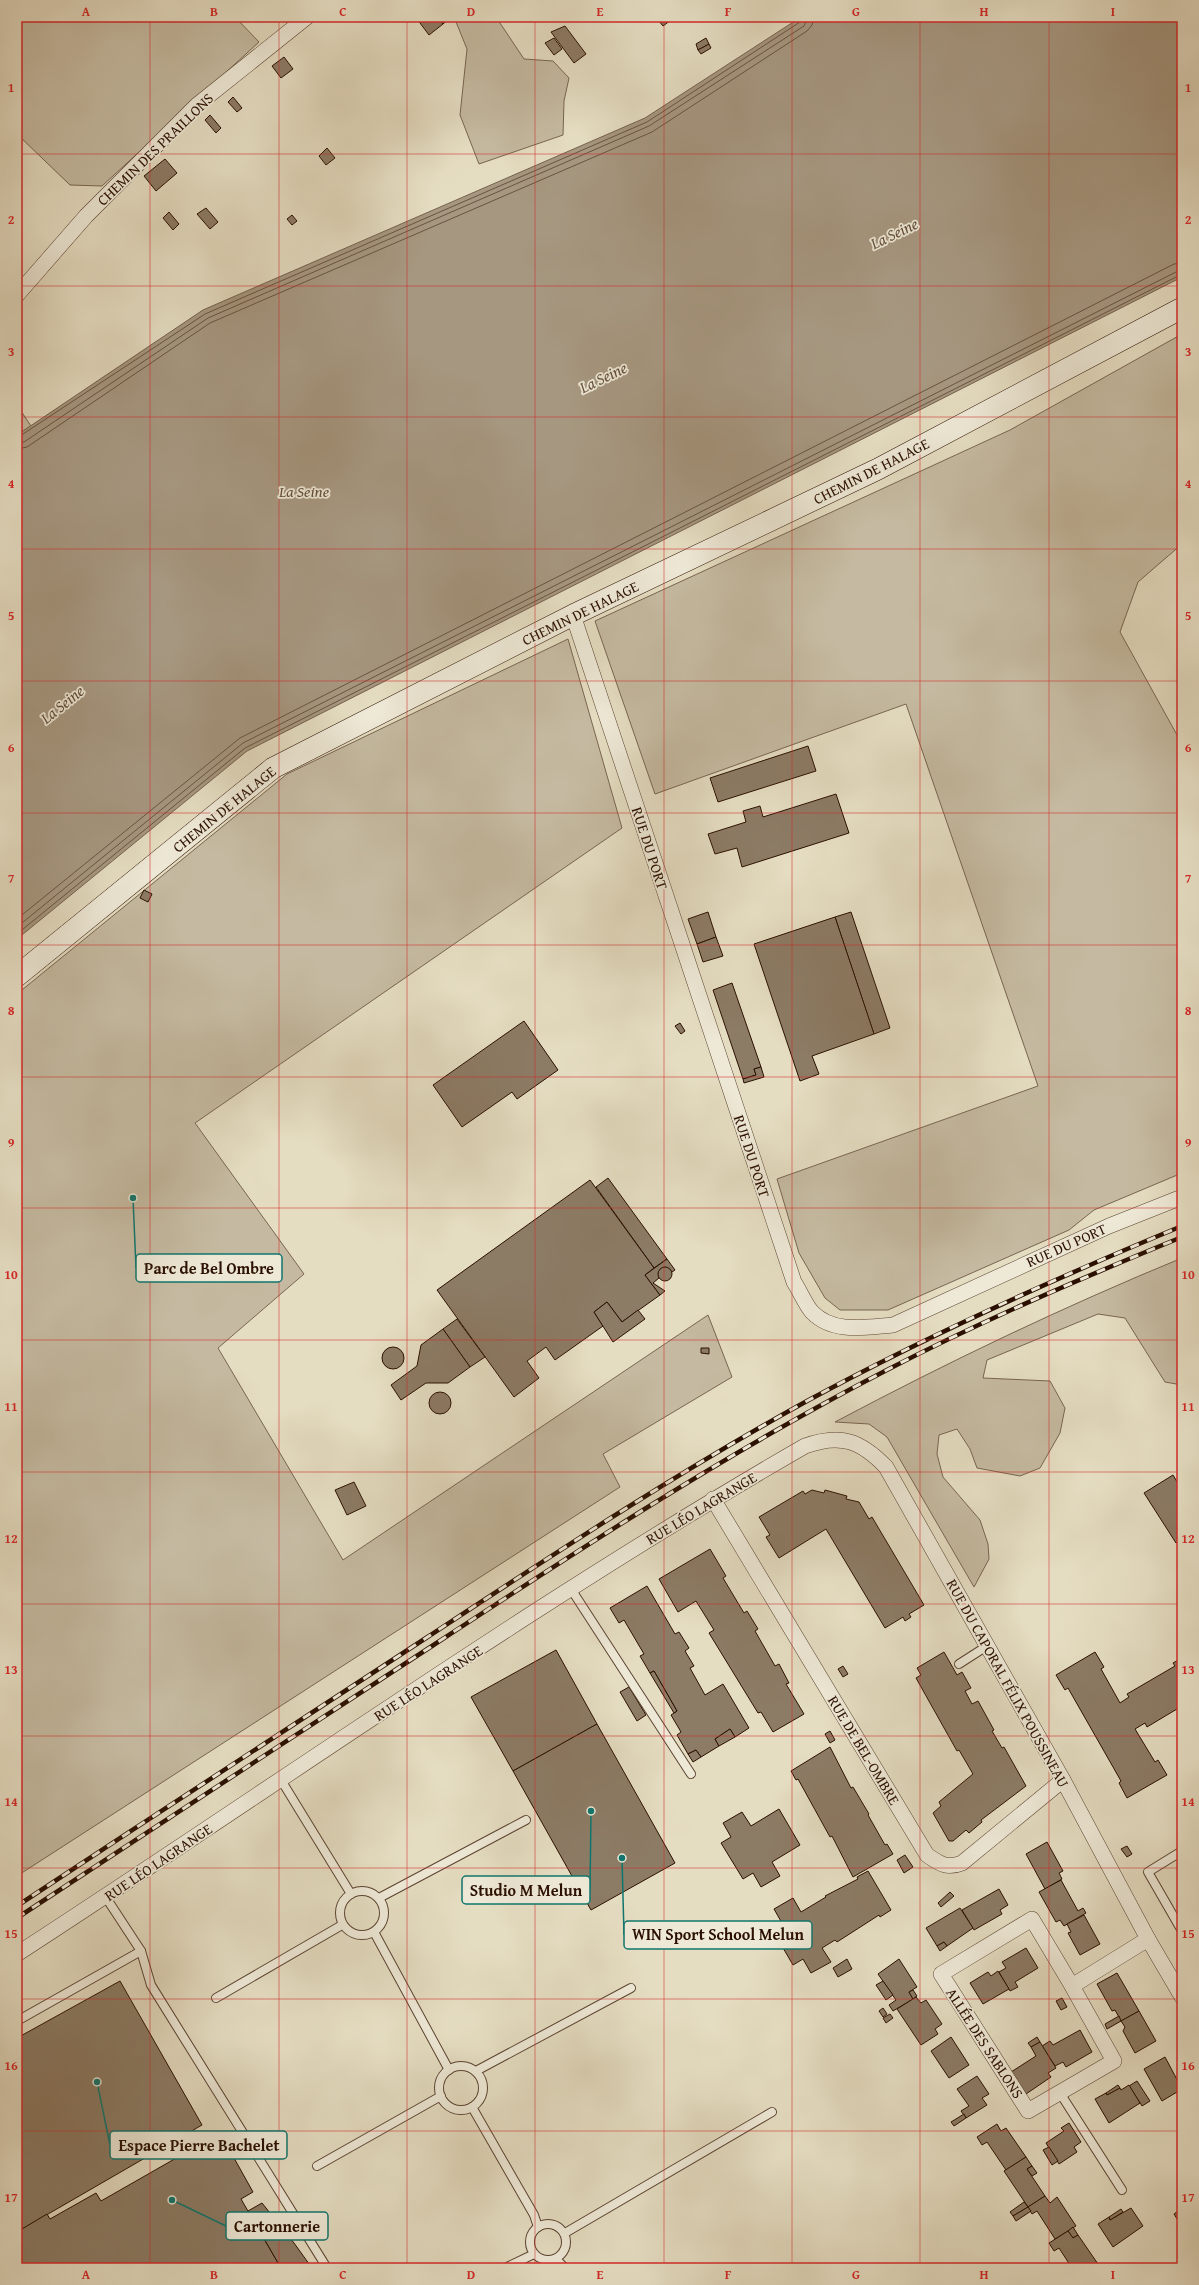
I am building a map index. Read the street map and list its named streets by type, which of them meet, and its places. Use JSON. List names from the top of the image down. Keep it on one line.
{"streets":{"street":["CHEMIN DES PRAILLONS","CHEMIN DE HALAGE","RUE DU PORT","RUE LÉO LAGRANGE","RUE DU CAPORAL FÉLIX POUSSINEAU","RUE DE BEL-OMBRE","ALLÉE DES SABLONS"]},"crossings":[["CHEMIN DE HALAGE","RUE DU PORT"],["RUE LÉO LAGRANGE","RUE DU CAPORAL FÉLIX POUSSINEAU"],["RUE LÉO LAGRANGE","RUE DE BEL-OMBRE"],["RUE DU CAPORAL FÉLIX POUSSINEAU","RUE DE BEL-OMBRE"]],"water":["La Seine"],"places":["Parc de Bel Ombre","Studio M Melun","WIN Sport School Melun","Espace Pierre Bachelet","Cartonnerie"],"grid":{"columns":["A","B","C","D","E","F","G","H","I"],"rows":["1","2","3","4","5","6","7","8","9","10","11","12","13","14","15","16","17"]}}
